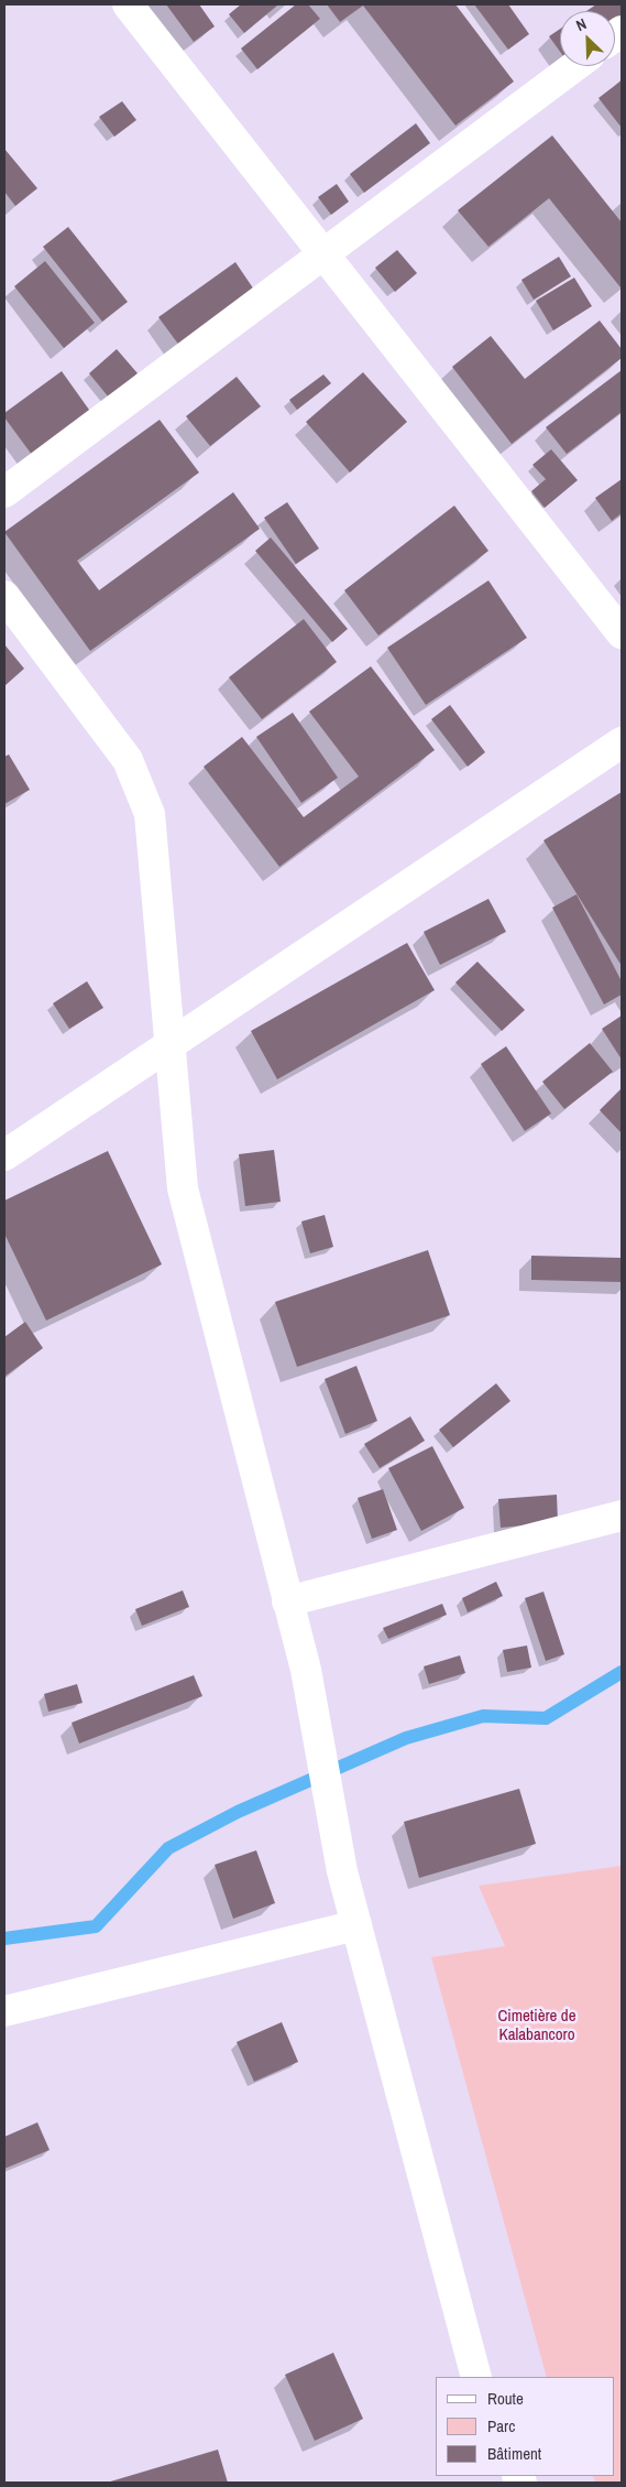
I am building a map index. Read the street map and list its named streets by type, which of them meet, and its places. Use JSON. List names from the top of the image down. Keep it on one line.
{"parks":["Cimetière de Kalabancoro"],"legend":["Route","Parc","Bâtiment"],"north":"top left"}
